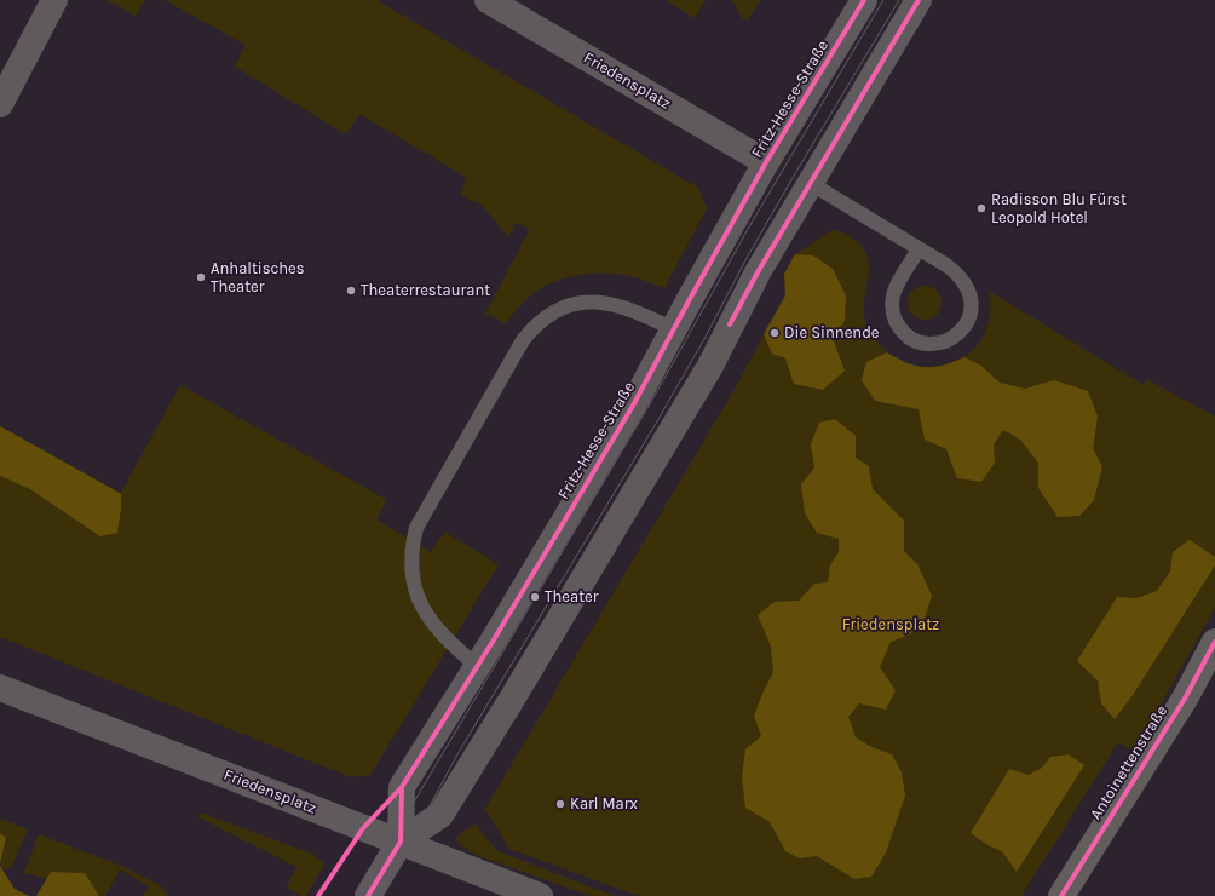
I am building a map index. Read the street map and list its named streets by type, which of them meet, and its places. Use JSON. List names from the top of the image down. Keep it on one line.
{"streets":{"main road":["Antoinettenstraße"],"street":["Friedensplatz","Fritz-Hesse-Straße"]},"crossings":[["Friedensplatz","Fritz-Hesse-Straße"]],"parks":["Friedensplatz"],"places":["Radisson Blu Fürst Leopold Hotel","Anhaltisches Theater","Theaterrestaurant","Die Sinnende","Theater","Karl Marx"]}
